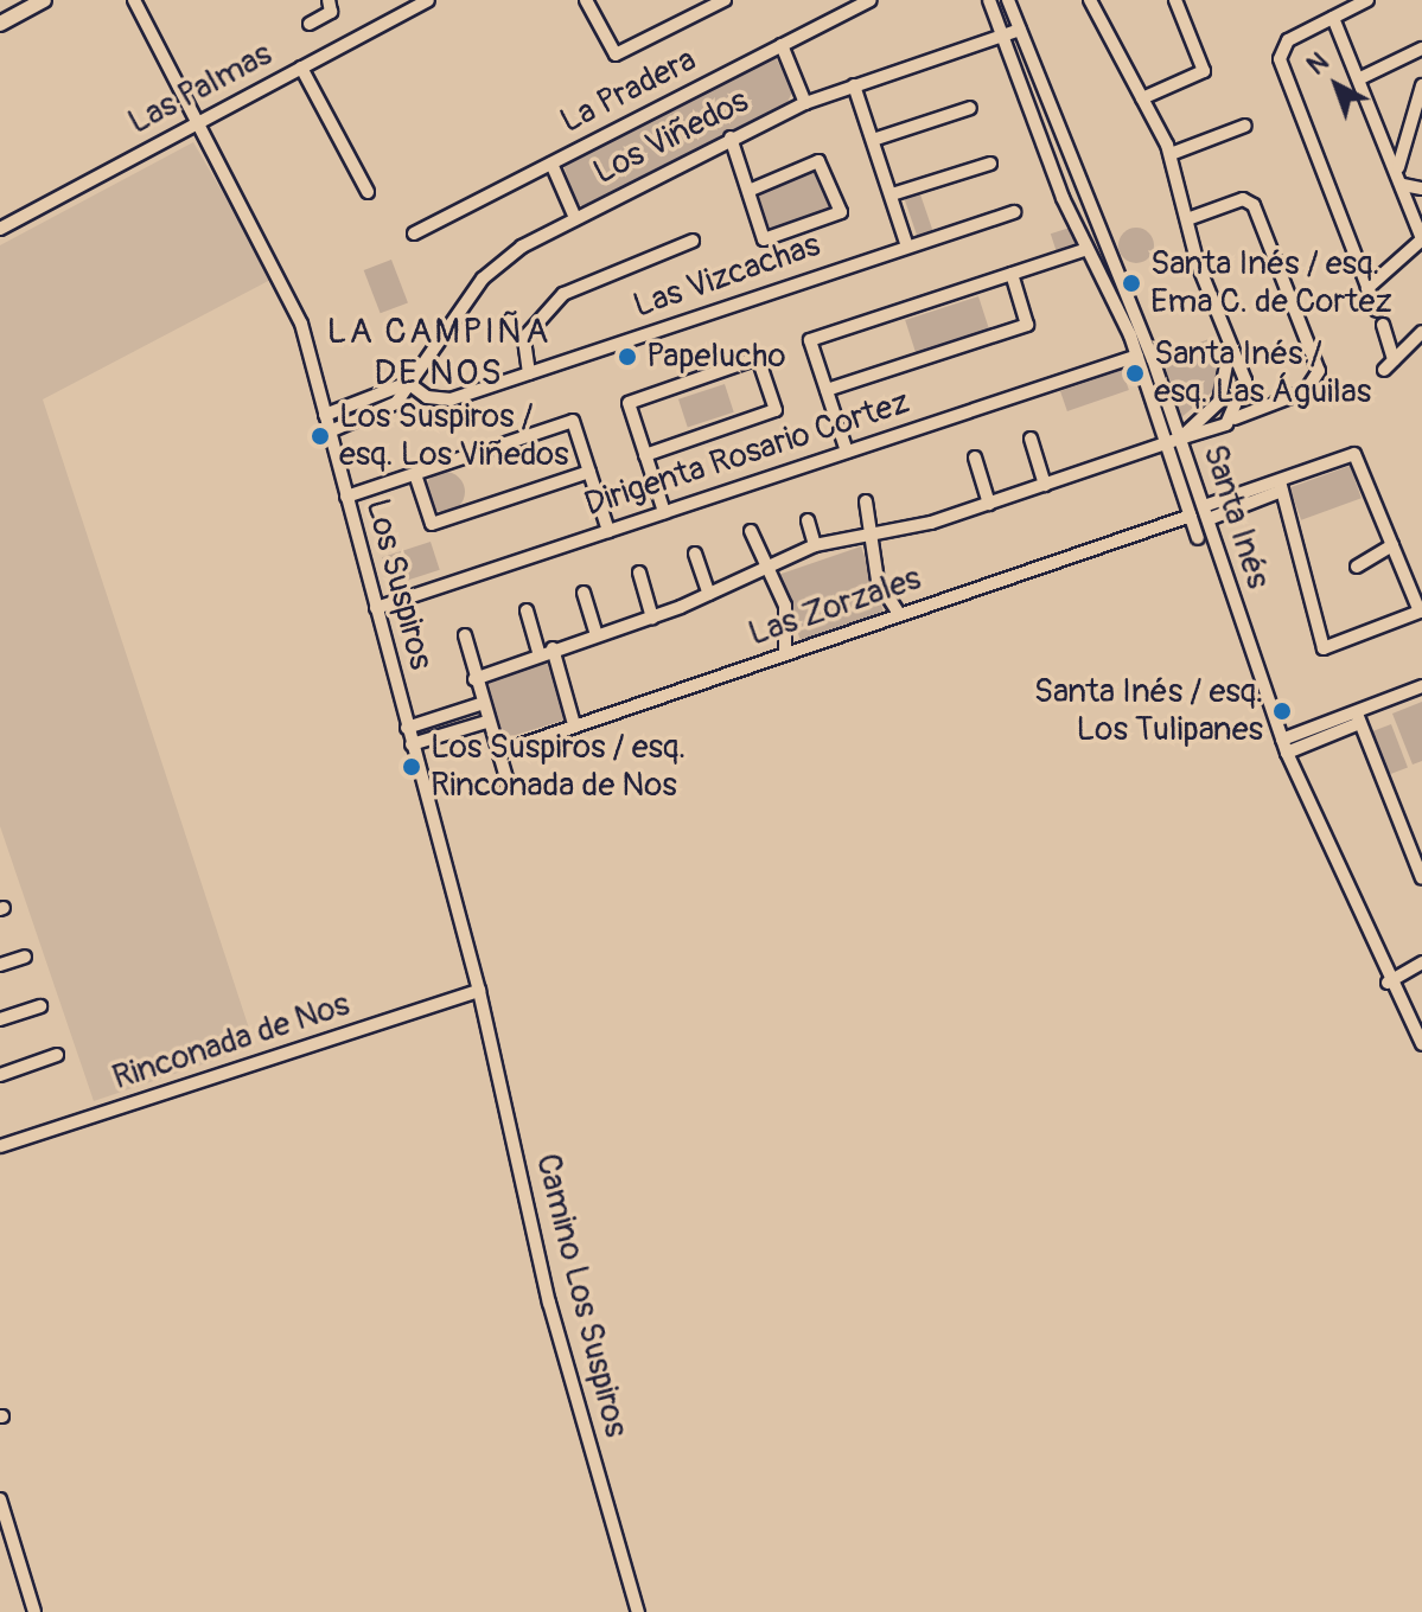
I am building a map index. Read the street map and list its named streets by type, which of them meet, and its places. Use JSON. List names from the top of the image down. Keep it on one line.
{"streets":{"street":["Las Palmas","La Pradera","Los Viñedos","Las Vizcachas","Dirigenta Rosario Cortez","Santa Inés","Los Suspiros","Las Zorzales","Rinconada de Nos","Camino Los Suspiros"]},"crossings":[["Las Palmas","Los Suspiros"],["Los Viñedos","Las Vizcachas"],["Los Viñedos","Santa Inés"],["Los Viñedos","Los Suspiros"],["Dirigenta Rosario Cortez","Santa Inés"],["Dirigenta Rosario Cortez","Los Suspiros"],["Santa Inés","Las Zorzales"],["Los Suspiros","Rinconada de Nos"],["Los Suspiros","Camino Los Suspiros"],["Rinconada de Nos","Camino Los Suspiros"]],"districts":["LA CAMPIÑA DE NOS"],"places":["Santa Inés / esq. Ema C. de Cortez","Papelucho","Santa Inés / esq. Las Águilas","Los Suspiros / esq. Los Viñedos","Santa Inés / esq. Los Tulipanes","Los Suspiros / esq. Rinconada de Nos"],"north":"top left"}
